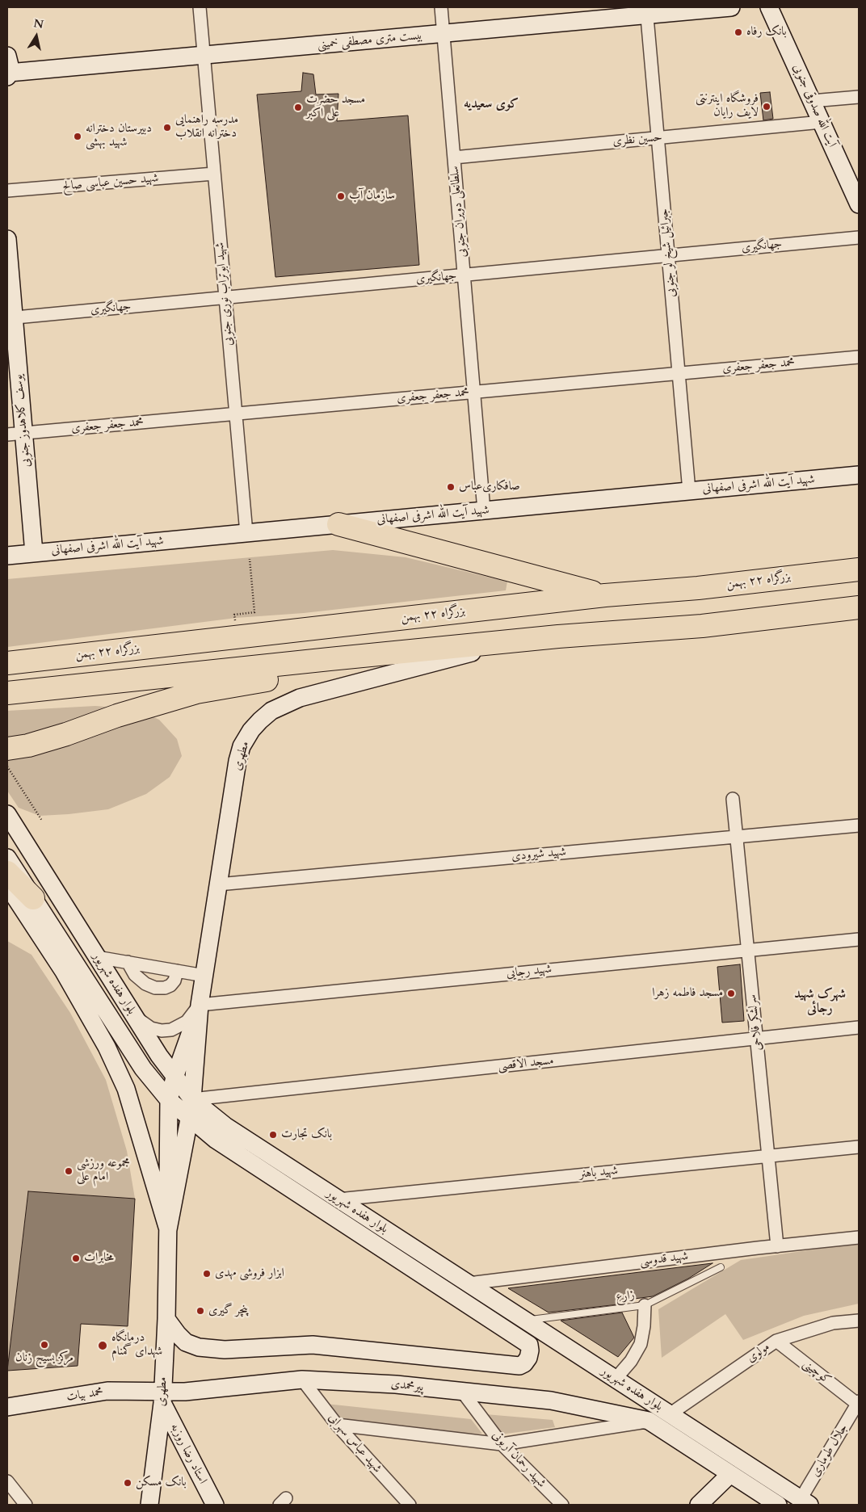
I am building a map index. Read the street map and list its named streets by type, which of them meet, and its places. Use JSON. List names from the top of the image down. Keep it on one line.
{"streets":{"highway":["بزرگراه ۲۲ بهمن"],"main road":["بیست متری مصطفی خمینی","آیت الله صدوقی جنوبی","یوسف کلاهدوز جنوبی","شهید آیت الله اشرفی اصفهانی","مطهری","بلوار هفده شهریور","پیرمحمدی","محمد بیات","استاد رضا روزبه"],"street":["حسین نظری","شهید حسین عباسی صالح","سلطانعلی دویران جنوبی","جهانگیری","جبرائیل شیخ لو جنوبی","شهید ابوتراب نوری جنوبی","محمد جعفر جعفری","شهید شیرودی","شهید رجایی","سرلشکر فلاحی","مسجد الاقصی","شهید باهنر","شهید قدوسی","مولوی","کوچینی","شهید عباس سهرابی","جلال طوماری","شهید رحمان آربونی"],"lane":["زارع"]},"crossings":[["بیست متری مصطفی خمینی","سلطانعلی دویران جنوبی"],["بیست متری مصطفی خمینی","جبرائیل شیخ لو جنوبی"],["بیست متری مصطفی خمینی","شهید ابوتراب نوری جنوبی"],["آیت الله صدوقی جنوبی","حسین نظری"],["حسین نظری","سلطانعلی دویران جنوبی"],["حسین نظری","جبرائیل شیخ لو جنوبی"],["شهید حسین عباسی صالح","شهید ابوتراب نوری جنوبی"],["سلطانعلی دویران جنوبی","جهانگیری"],["سلطانعلی دویران جنوبی","محمد جعفر جعفری"],["سلطانعلی دویران جنوبی","شهید آیت الله اشرفی اصفهانی"],["جهانگیری","جبرائیل شیخ لو جنوبی"],["جهانگیری","شهید ابوتراب نوری جنوبی"],["جهانگیری","یوسف کلاهدوز جنوبی"],["جبرائیل شیخ لو جنوبی","محمد جعفر جعفری"],["جبرائیل شیخ لو جنوبی","شهید آیت الله اشرفی اصفهانی"],["شهید ابوتراب نوری جنوبی","محمد جعفر جعفری"],["شهید ابوتراب نوری جنوبی","شهید آیت الله اشرفی اصفهانی"],["محمد جعفر جعفری","یوسف کلاهدوز جنوبی"],["یوسف کلاهدوز جنوبی","شهید آیت الله اشرفی اصفهانی"],["مطهری","شهید شیرودی"],["مطهری","شهید رجایی"],["مطهری","بلوار هفده شهریور"],["مطهری","پیرمحمدی"],["مطهری","محمد بیات"],["مطهری","استاد رضا روزبه"],["شهید شیرودی","سرلشکر فلاحی"],["شهید رجایی","سرلشکر فلاحی"],["بلوار هفده شهریور","مسجد الاقصی"],["بلوار هفده شهریور","شهید باهنر"],["بلوار هفده شهریور","شهید قدوسی"],["بلوار هفده شهریور","زارع"],["بلوار هفده شهریور","مولوی"],["بلوار هفده شهریور","پیرمحمدی"],["بلوار هفده شهریور","جلال طوماری"],["سرلشکر فلاحی","مسجد الاقصی"],["سرلشکر فلاحی","شهید باهنر"],["سرلشکر فلاحی","شهید قدوسی"],["مولوی","کوچینی"],["کوچینی","جلال طوماری"],["پیرمحمدی","محمد بیات"],["پیرمحمدی","شهید عباس سهرابی"],["پیرمحمدی","استاد رضا روزبه"],["پیرمحمدی","شهید رحمان آربونی"],["محمد بیات","استاد رضا روزبه"]],"districts":["کوی سعیدیه","شهرک شهید رجائی"],"places":["بانک رفاه","فروشگاه اینترنتی لایف رایان","مسجد حضرت علی اکبر","مدرسه راهنمایی دخترانه انقلاب","دبیرستان دخترانه شهید بهشی","سازمان آب","صافکاری‌عباس","مسجد فاطمه زهرا","بانک تجارت","مجموعه ورزشی امام علی","مخابرات","ابزار فروشی مهدی","پنچر گیری","مرکز بسیج زنان","درمانگاه شهدای گمنام","بانک مسکن"],"north":"top"}
